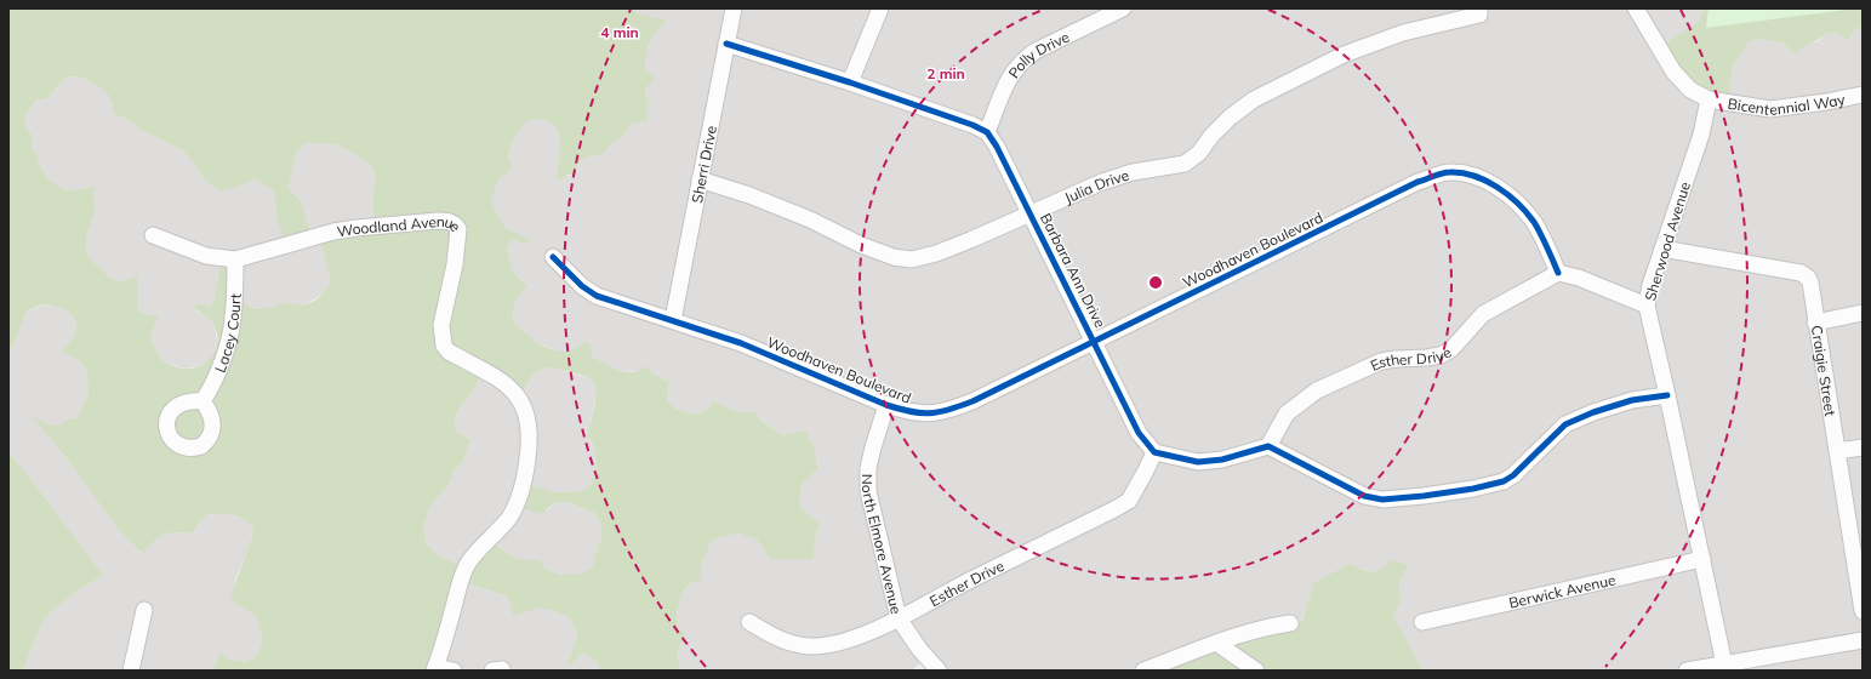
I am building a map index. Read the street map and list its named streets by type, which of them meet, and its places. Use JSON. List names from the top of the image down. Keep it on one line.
{"streets":{"street":["Polly Drive","Bicentennial Way","Sherri Drive","Julia Drive","Woodland Avenue","Sherwood Avenue","Woodhaven Boulevard","Barbara Ann Drive","Lacey Court","Esther Drive","Craigie Street","North Elmore Avenue","Berwick Avenue"]},"crossings":[["Polly Drive","Barbara Ann Drive"],["Bicentennial Way","Sherwood Avenue"],["Sherri Drive","Julia Drive"],["Sherri Drive","Woodhaven Boulevard"],["Julia Drive","Barbara Ann Drive"],["Woodland Avenue","Lacey Court"],["Sherwood Avenue","Craigie Street"],["Sherwood Avenue","Berwick Avenue"],["Woodhaven Boulevard","Barbara Ann Drive"],["Woodhaven Boulevard","Esther Drive"],["Woodhaven Boulevard","North Elmore Avenue"],["Barbara Ann Drive","Esther Drive"],["Esther Drive","North Elmore Avenue"]],"rings":["4 min","2 min"]}
